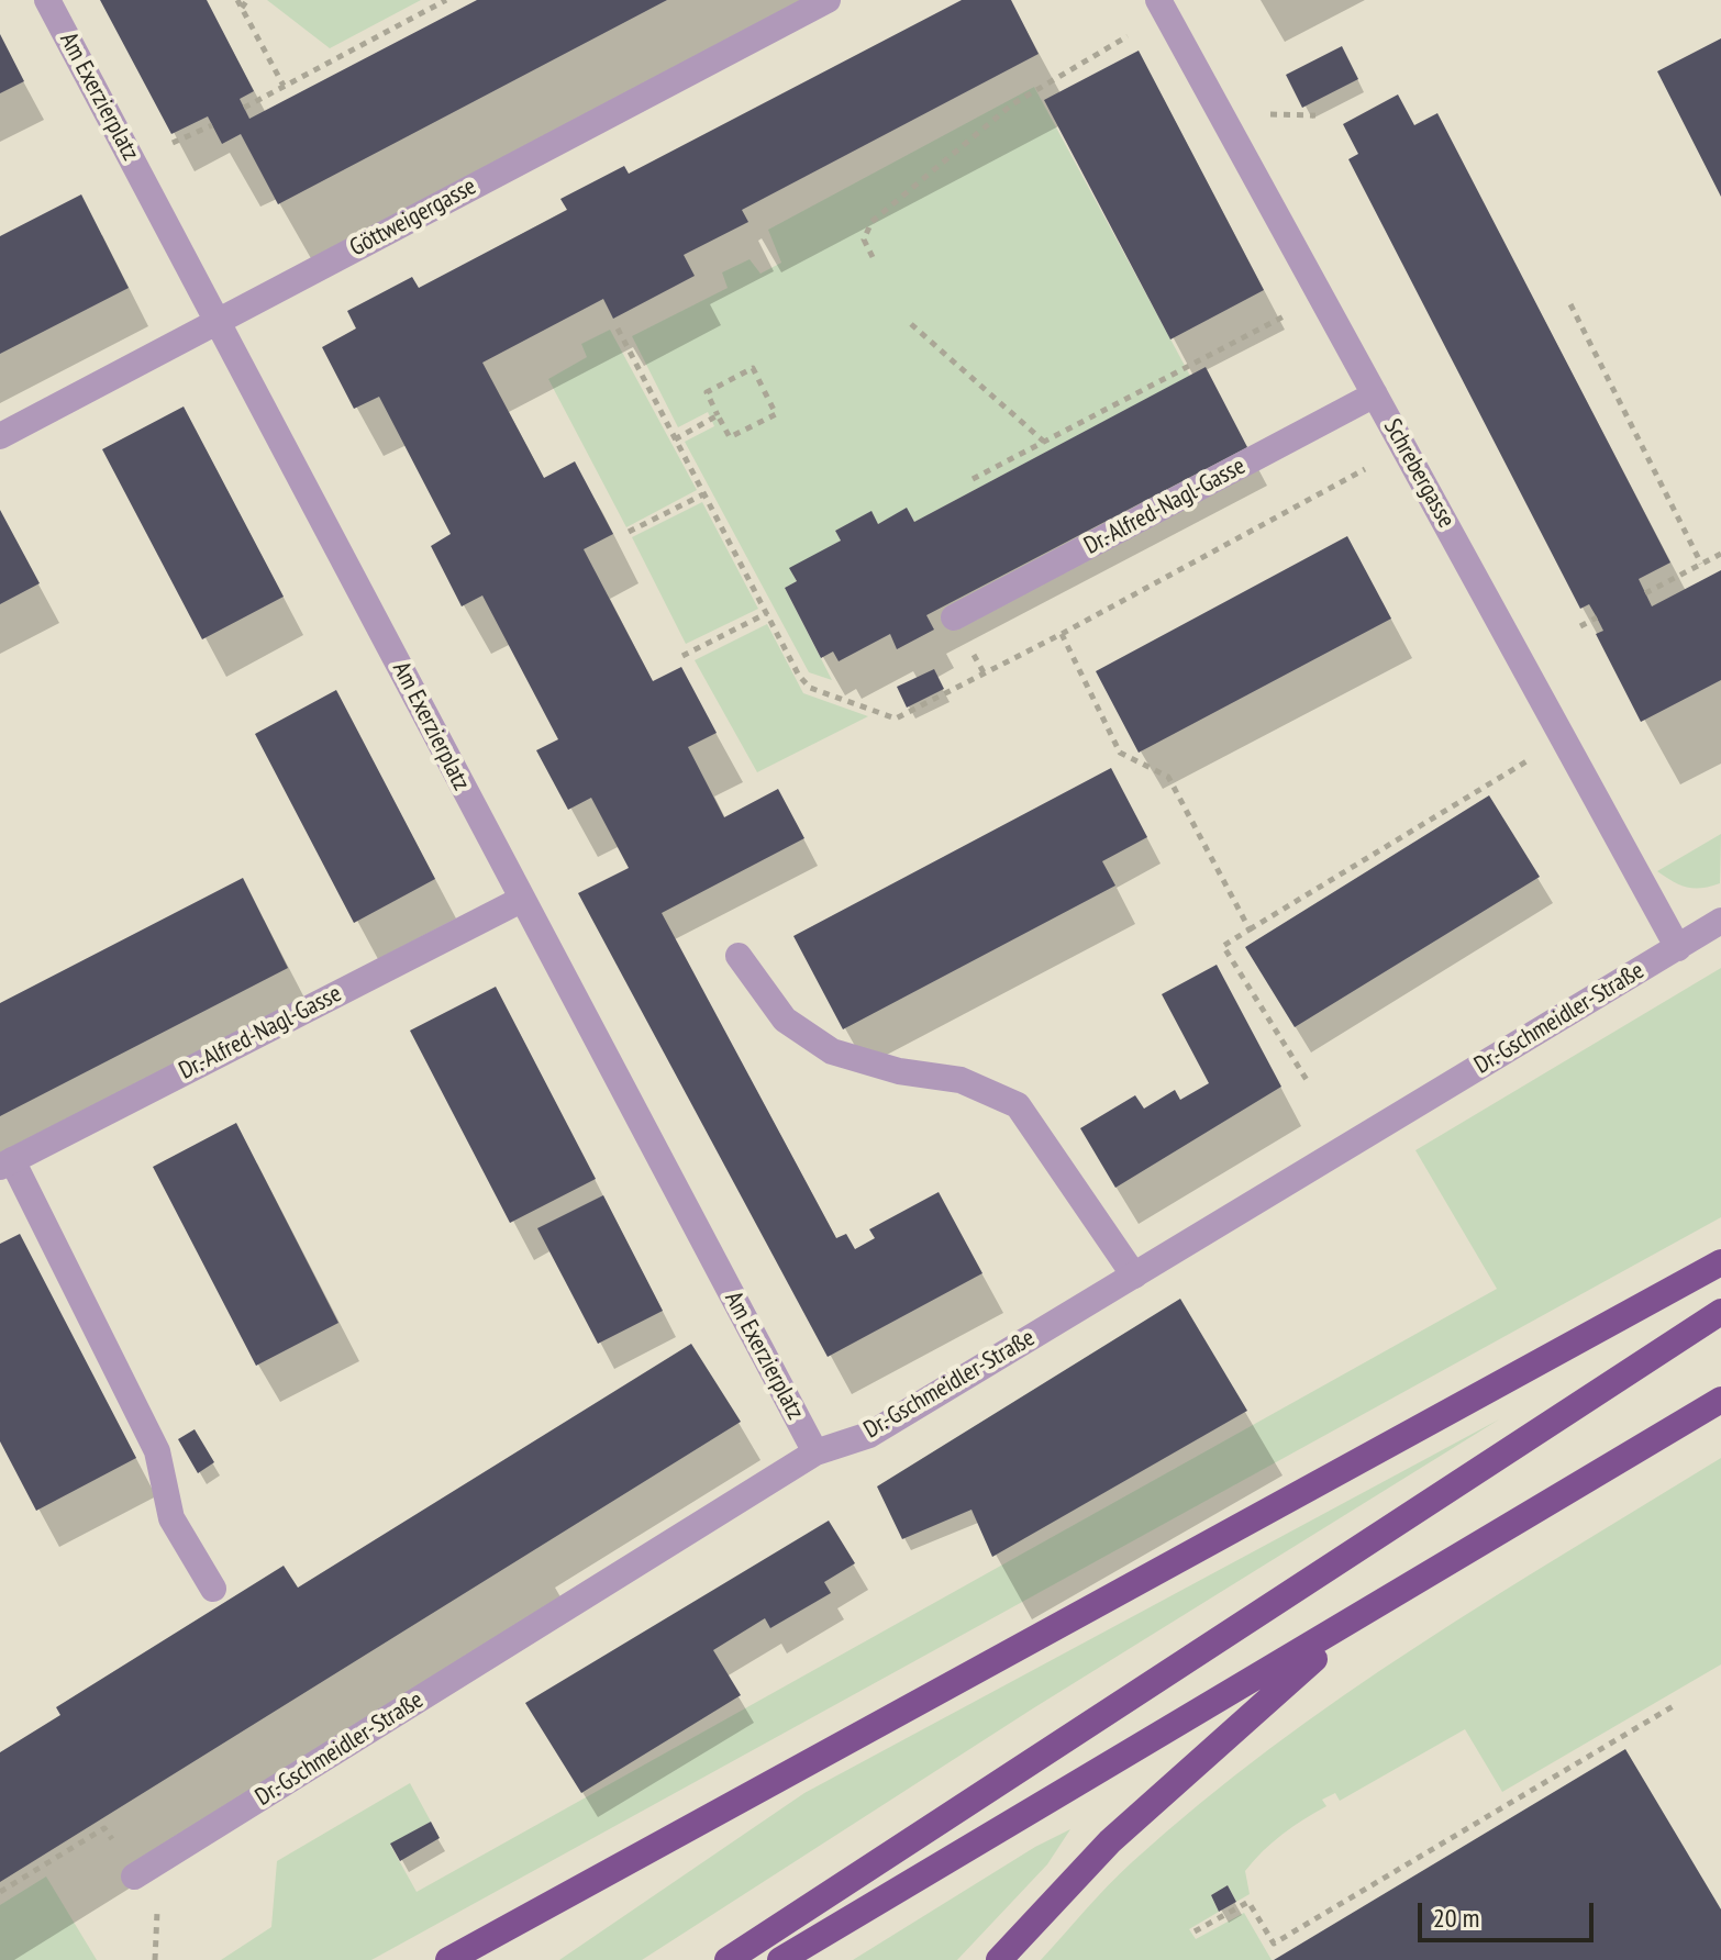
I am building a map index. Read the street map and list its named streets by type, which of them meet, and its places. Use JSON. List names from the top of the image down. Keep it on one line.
{"streets":{"street":["Am Exerzierplatz","Göttweigergasse","Schrebergasse","Dr.-Alfred-Nagl-Gasse","Dr.-Gschmeidler-Straße"]},"crossings":[["Am Exerzierplatz","Göttweigergasse"],["Am Exerzierplatz","Dr.-Alfred-Nagl-Gasse"],["Am Exerzierplatz","Dr.-Gschmeidler-Straße"],["Schrebergasse","Dr.-Alfred-Nagl-Gasse"],["Schrebergasse","Dr.-Gschmeidler-Straße"]],"scale_bar":"20 m"}
